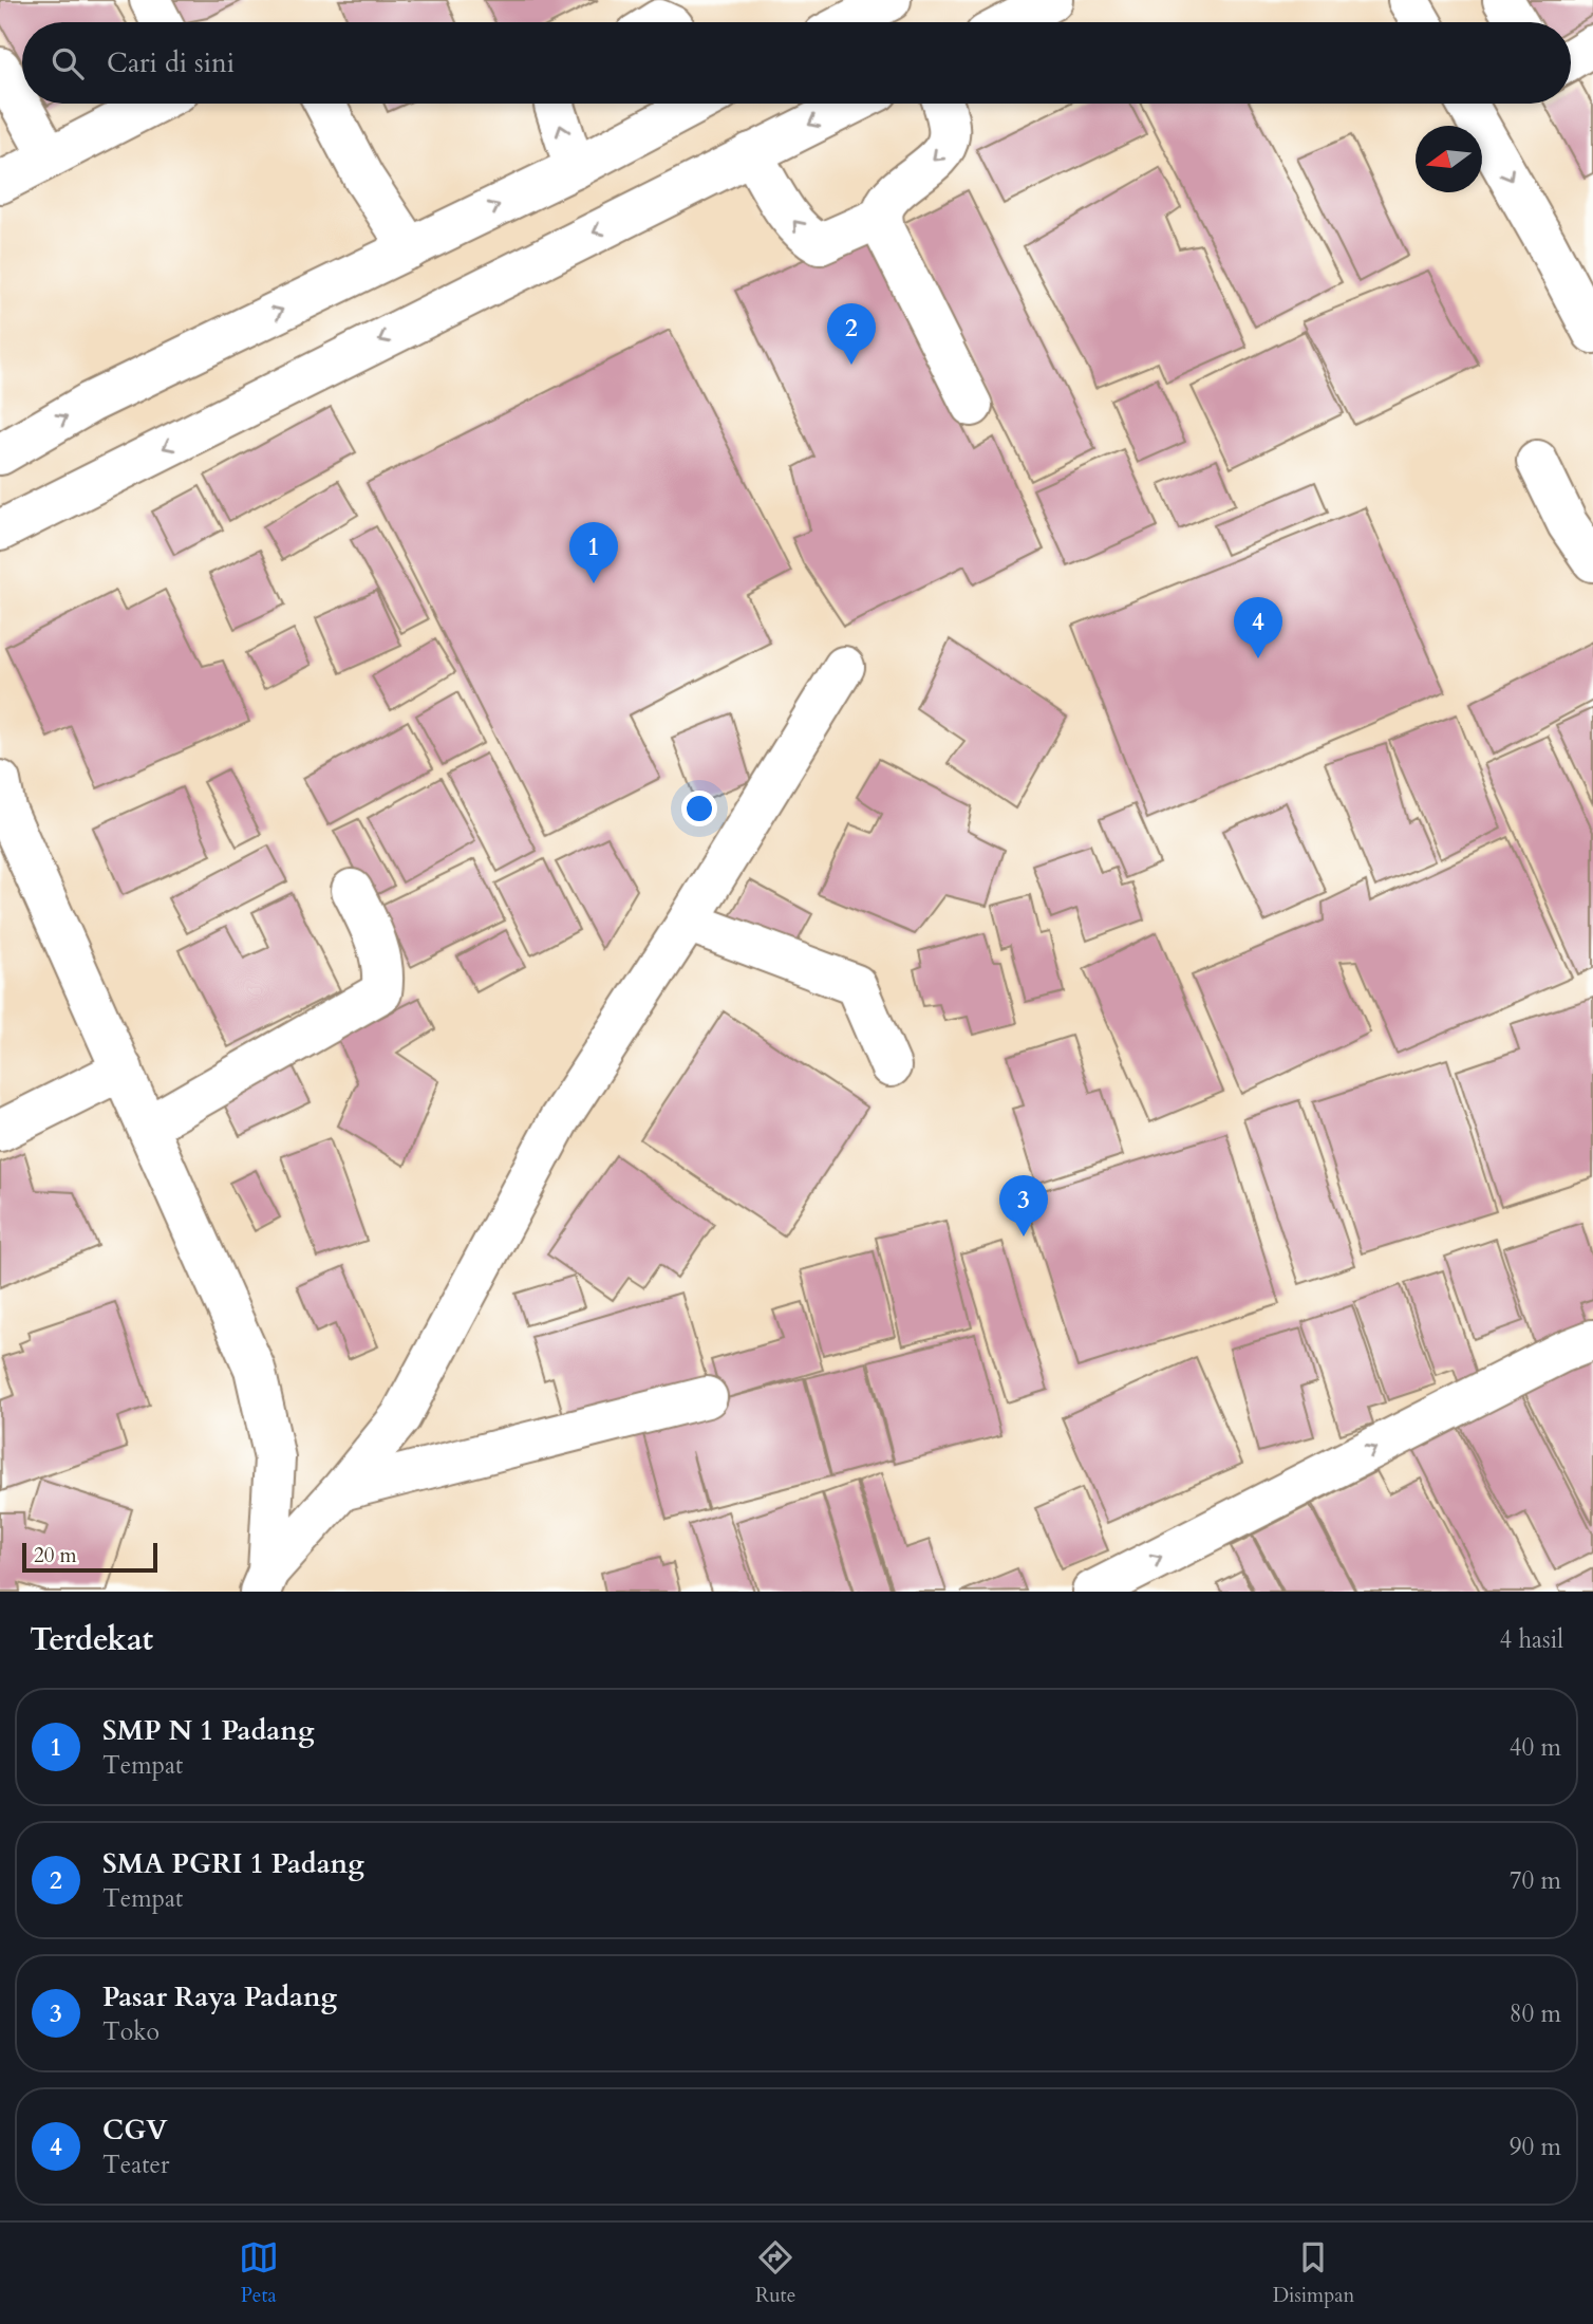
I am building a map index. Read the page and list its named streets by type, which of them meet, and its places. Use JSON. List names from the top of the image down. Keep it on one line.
{"scale_bar":"20 m","north":"left","page":{"search":"Cari di sini","pins":["2","1","4","3"],"scale":"20 m","heading":["Terdekat","4 hasil"],"list":[{"mark":"1","name":"SMP N 1 Padang","note":"Tempat","value":"40 m"},{"mark":"2","name":"SMA PGRI 1 Padang","note":"Tempat","value":"70 m"},{"mark":"3","name":"Pasar Raya Padang","note":"Toko","value":"80 m"},{"mark":"4","name":"CGV","note":"Teater","value":"90 m"}],"nav":["Peta","Rute","Disimpan"]}}
